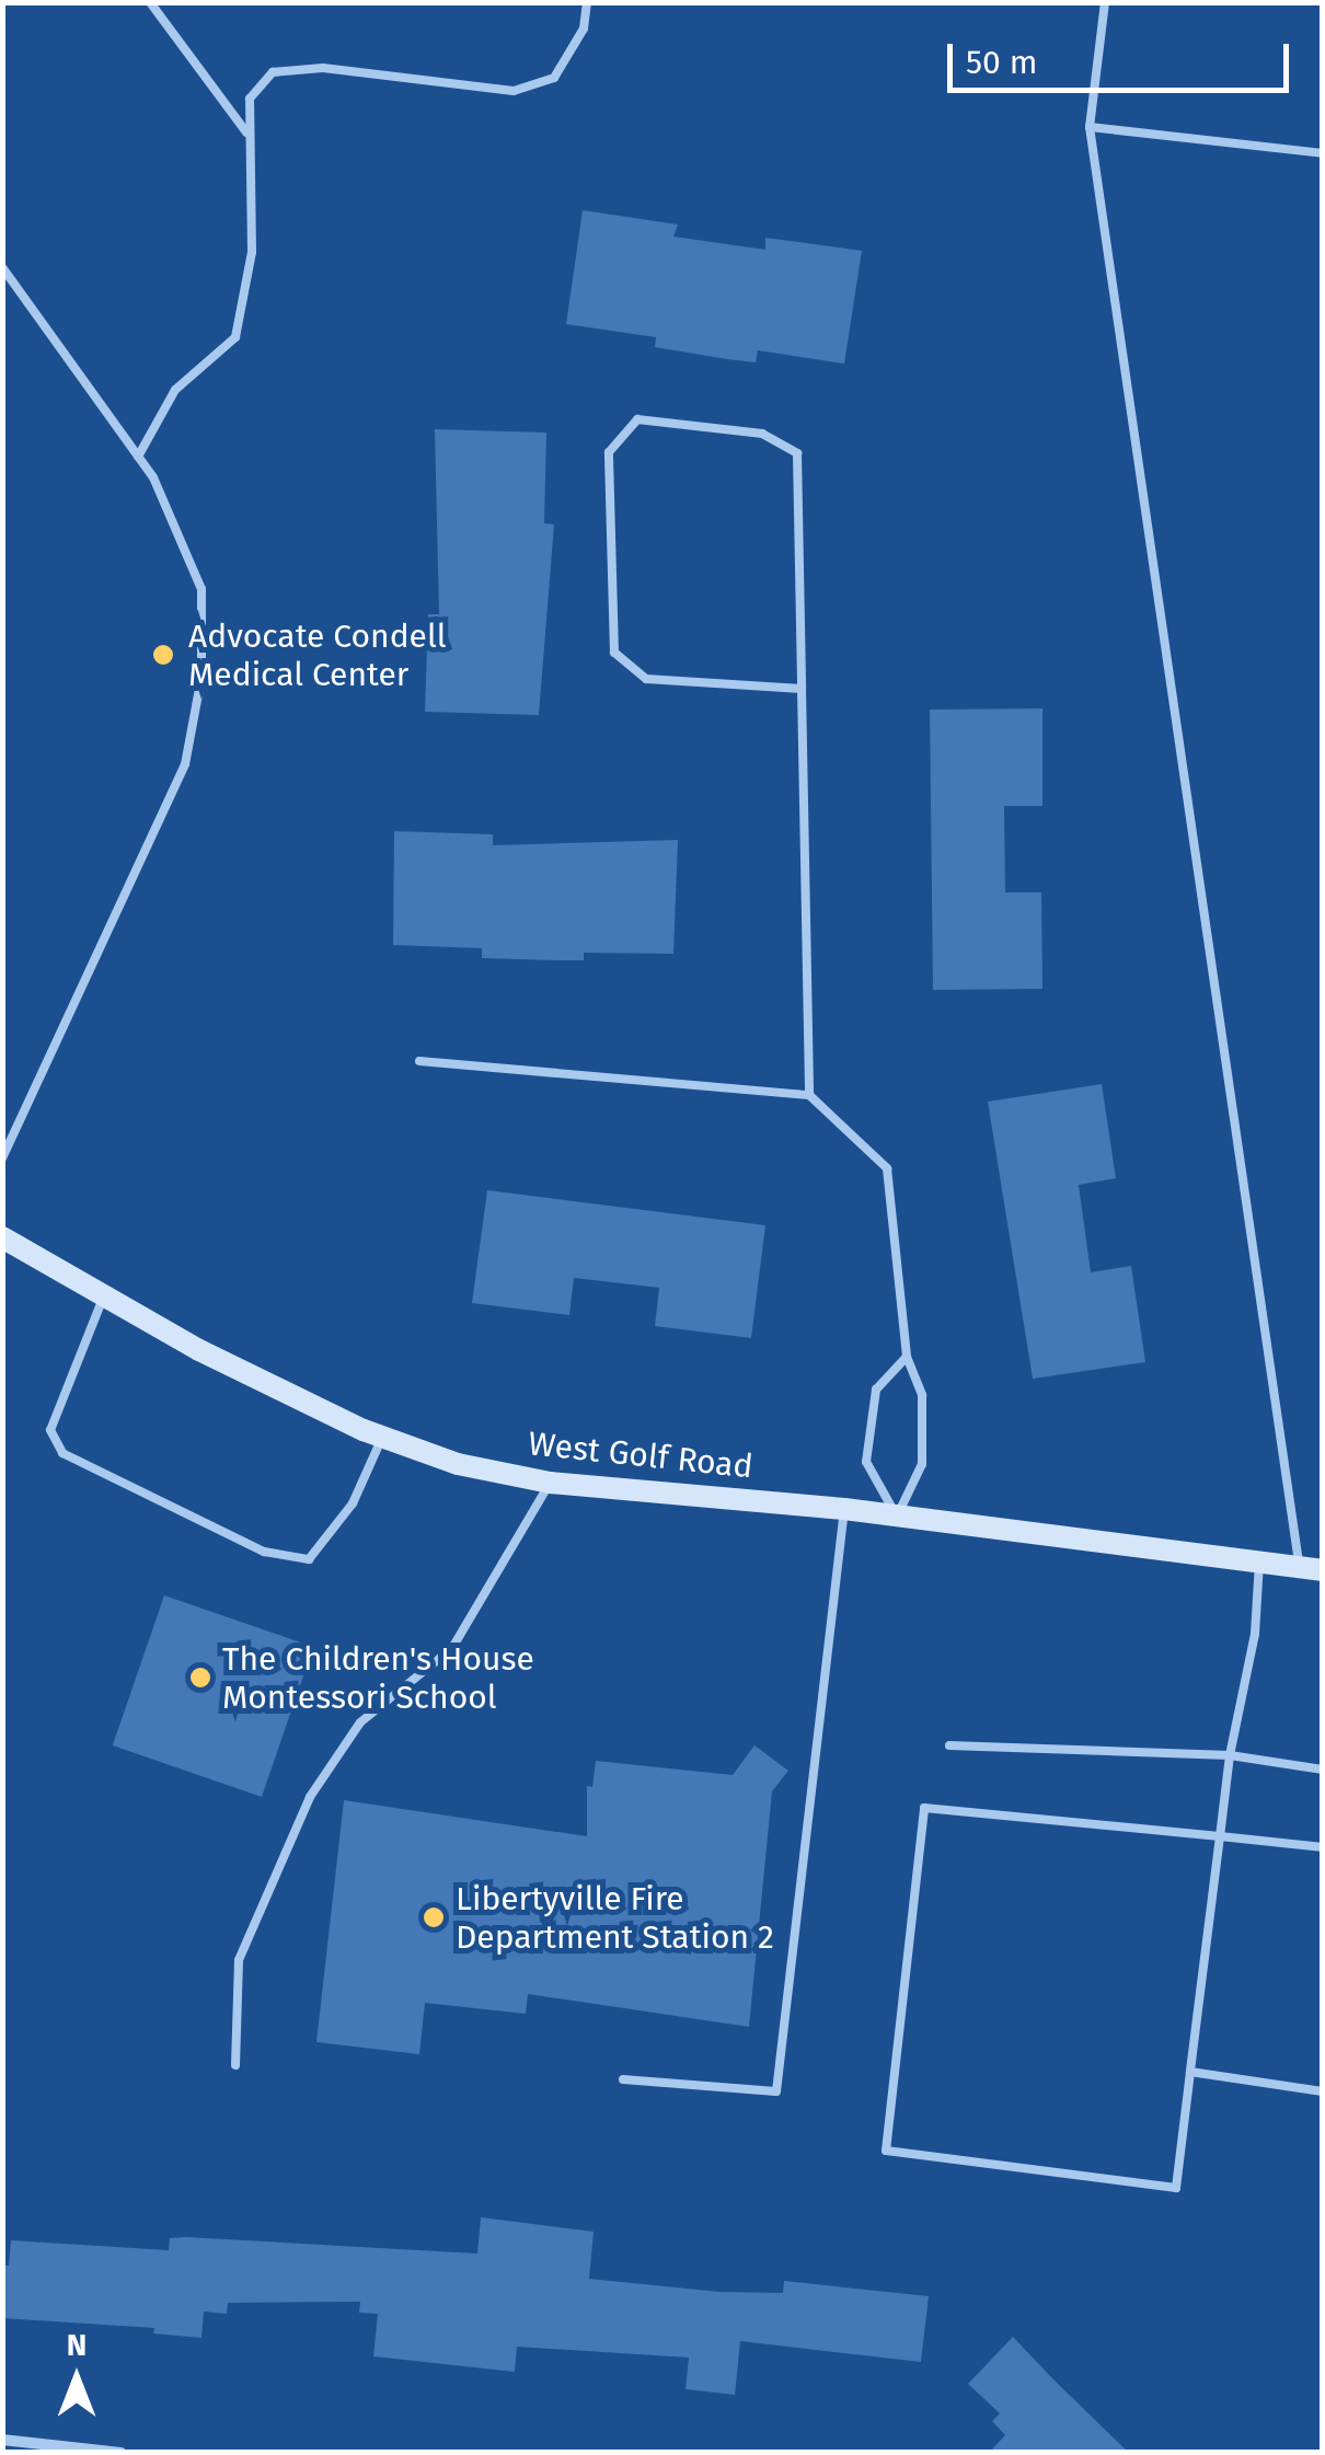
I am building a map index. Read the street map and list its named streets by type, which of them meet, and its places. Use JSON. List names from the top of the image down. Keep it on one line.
{"streets":{"street":["West Golf Road"]},"places":["Advocate Condell Medical Center","The Children's House Montessori School","Libertyville Fire Department Station 2"],"scale_bar":"50 m","north":"top"}
